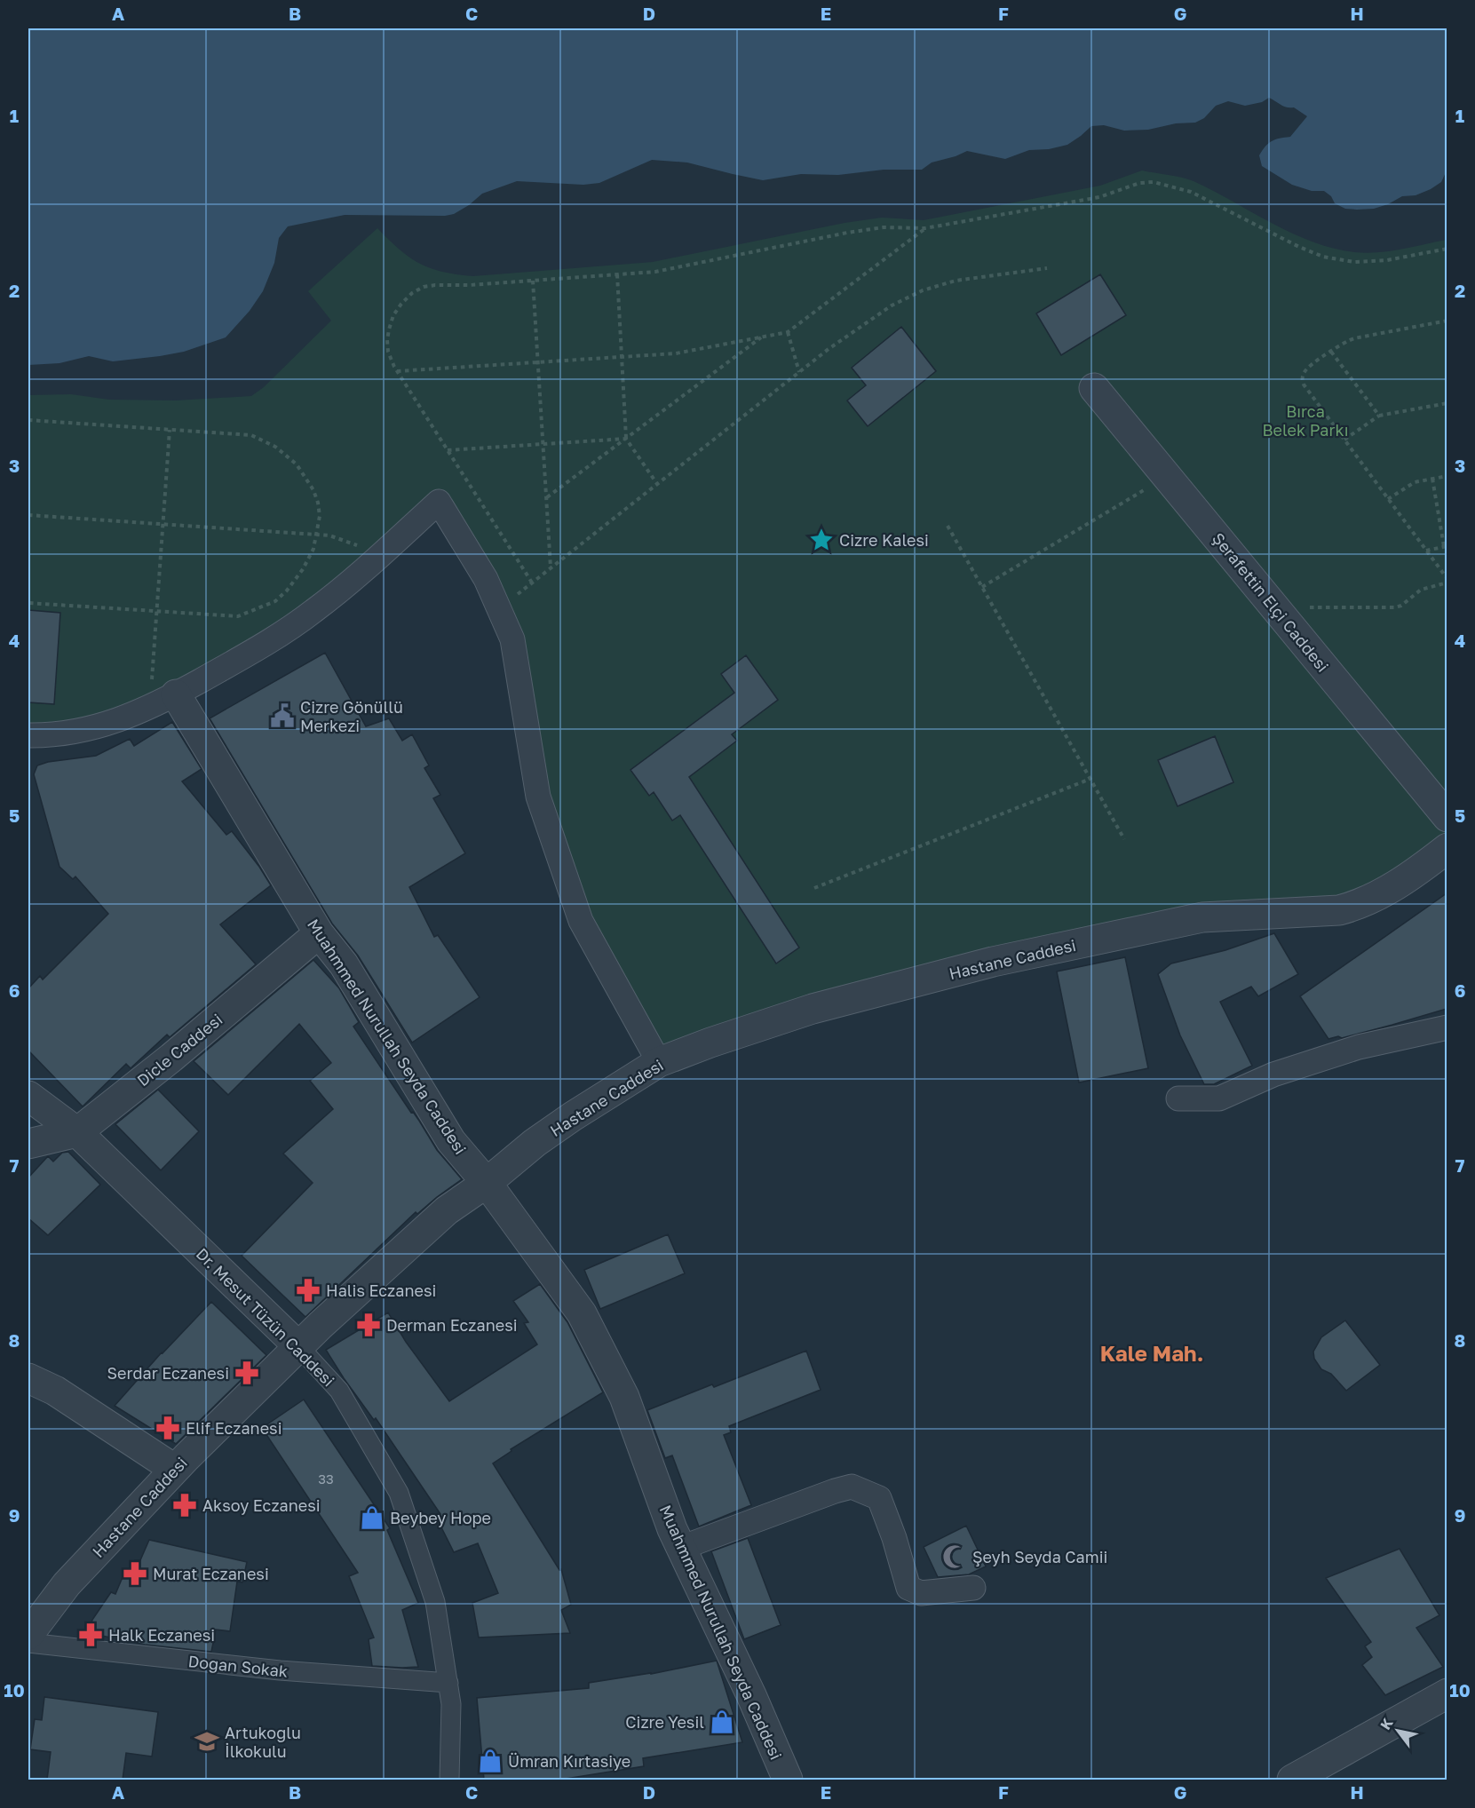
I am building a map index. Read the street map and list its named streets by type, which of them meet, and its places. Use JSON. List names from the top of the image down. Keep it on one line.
{"streets":{"street":["Şerafettin Elçi Caddesi","Hastane Caddesi","Muahmmed Nurullah Seyda Caddesi","Dicle Caddesi","Dr. Mesut Tüzün Caddesi","Doğan Sokak"]},"crossings":[["Hastane Caddesi","Muahmmed Nurullah Seyda Caddesi"],["Hastane Caddesi","Dr. Mesut Tüzün Caddesi"],["Muahmmed Nurullah Seyda Caddesi","Dicle Caddesi"],["Dicle Caddesi","Dr. Mesut Tüzün Caddesi"],["Dr. Mesut Tüzün Caddesi","Doğan Sokak"]],"districts":["Kale Mah."],"parks":["Bırca Belek Parkı"],"places":{"place":["Cizre Kalesi"],"public building":["Cizre Gönüllü Merkezi"],"pharmacy":["Halis Eczanesi","Derman Eczanesi","Serdar Eczanesi","Elif Eczanesi","Aksoy Eczanesi","Murat Eczanesi","Halk Eczanesi"],"shop":["Beybey Hope","Cizre Yesil","Ümran Kırtasiye"],"mosque":["Şeyh Seyda Camii"],"school or university":["Artukoğlu İlkokulu"]},"house_numbers":["33"],"north":"top left","grid":{"columns":["A","B","C","D","E","F","G","H"],"rows":["1","2","3","4","5","6","7","8","9","10"]}}
